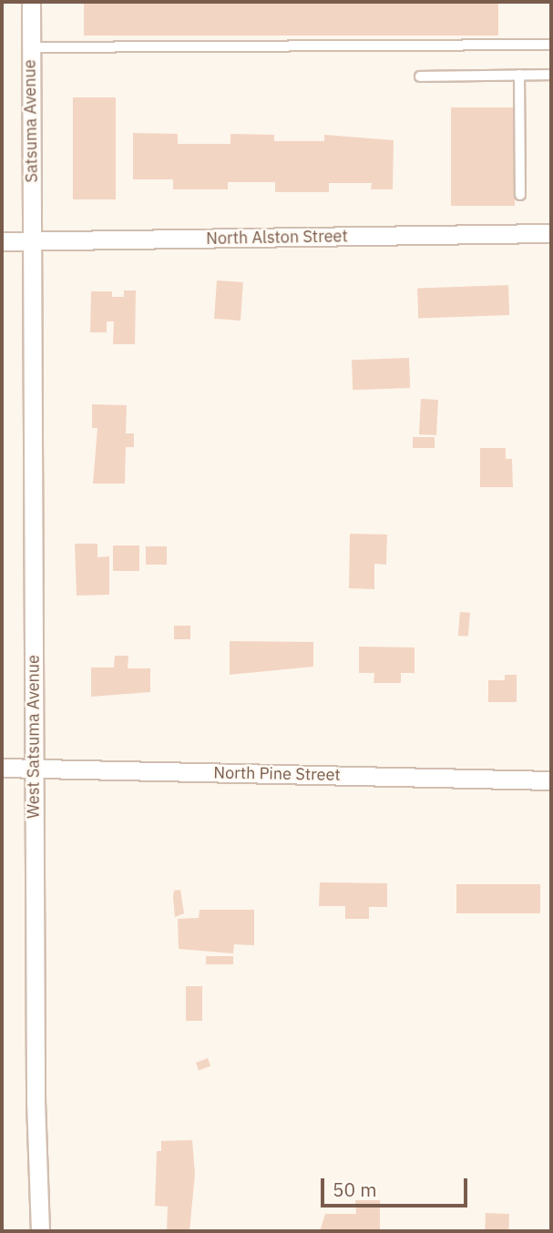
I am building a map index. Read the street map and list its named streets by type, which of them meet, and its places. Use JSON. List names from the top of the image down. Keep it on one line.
{"streets":{"street":["Satsuma Avenue","North Alston Street","West Satsuma Avenue","North Pine Street"]},"crossings":[["Satsuma Avenue","North Alston Street"],["Satsuma Avenue","West Satsuma Avenue"],["North Alston Street","West Satsuma Avenue"],["West Satsuma Avenue","North Pine Street"]],"scale_bar":"50 m"}
